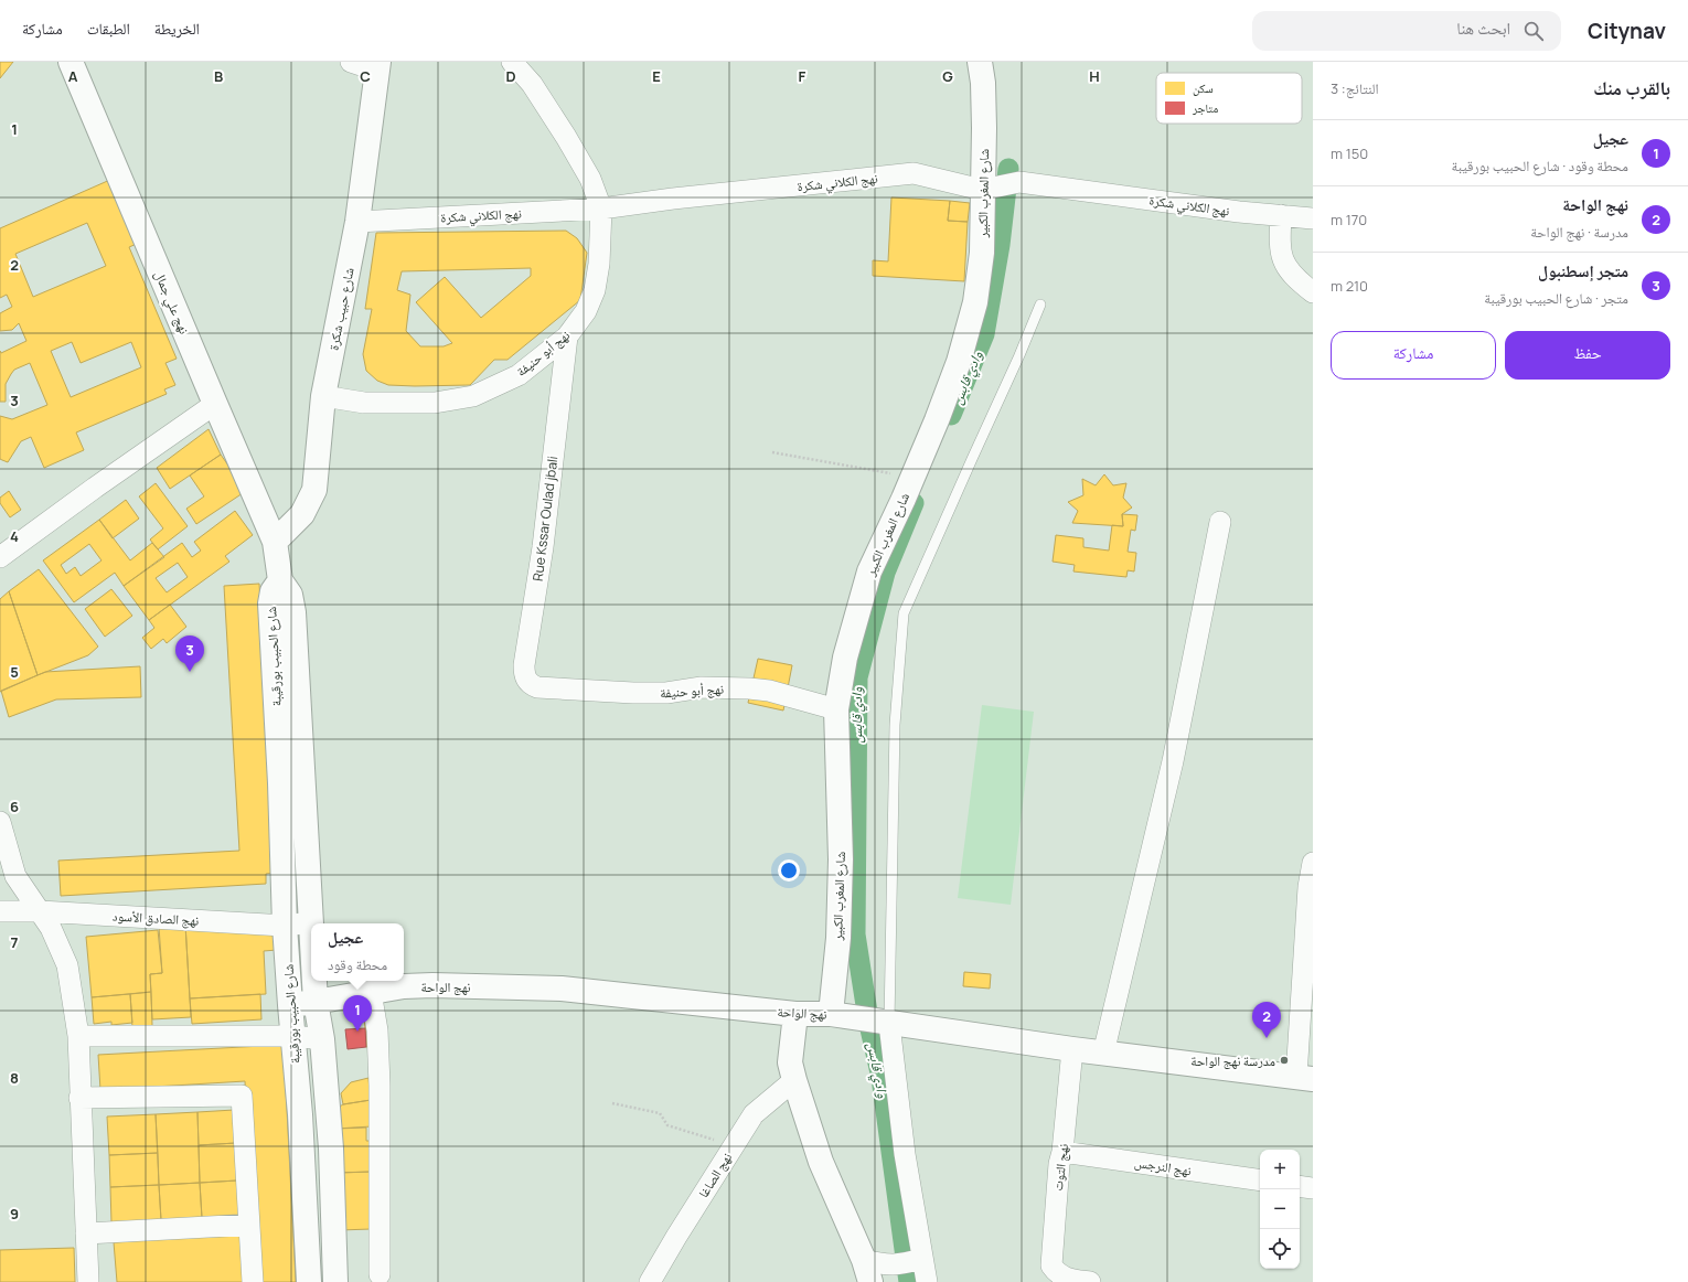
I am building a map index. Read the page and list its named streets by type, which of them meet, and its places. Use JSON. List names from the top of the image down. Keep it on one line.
{"streets":{"street":["نهج الكلاني شكرة","شارع المغرب الكبير","نهج علي جمال","شارع حبيب شكرة","نهج أبو حنيفة","Rue Kssar Oulad jbali","شارع الحبيب بورقيبة","نهج الصادق الأسود","نهج الواحة","نهج النرجس","نهج التوت","نهج الصاغا"]},"crossings":[["نهج الكلاني شكرة","شارع المغرب الكبير"],["نهج الكلاني شكرة","شارع حبيب شكرة"],["نهج الكلاني شكرة","نهج أبو حنيفة"],["شارع المغرب الكبير","نهج أبو حنيفة"],["شارع المغرب الكبير","نهج الواحة"],["نهج علي جمال","شارع حبيب شكرة"],["نهج علي جمال","شارع الحبيب بورقيبة"],["شارع حبيب شكرة","نهج أبو حنيفة"],["نهج أبو حنيفة","Rue Kssar Oulad jbali"],["شارع الحبيب بورقيبة","نهج الصادق الأسود"],["شارع الحبيب بورقيبة","نهج الواحة"],["نهج الواحة","نهج التوت"],["نهج النرجس","نهج التوت"]],"water":["وادي قابس"],"places":["مدرسة نهج الواحة"],"legend":["سكن","متاجر"],"page":{"header":"Citynav","search":"ابحث هنا","nav":["الخريطة","الطبقات","مشاركة"],"heading":["بالقرب منك","النتائج: 3"],"list":[{"mark":"1","name":"عجيل","note":"محطة وقود · شارع الحبيب بورقيبة","value":"150 m"},{"mark":"2","name":"نهج الواحة","note":"مدرسة · نهج الواحة","value":"170 m"},{"mark":"3","name":"متجر إسطنبول","note":"متجر · شارع الحبيب بورقيبة","value":"210 m"}],"buttons":["حفظ","مشاركة"],"pins":["3","1","2"],"popup":["عجيل","محطة وقود"],"map_buttons":["+","−"]},"grid":{"columns":["A","B","C","D","E","F","G","H"],"rows":["1","2","3","4","5","6","7","8","9"]}}
